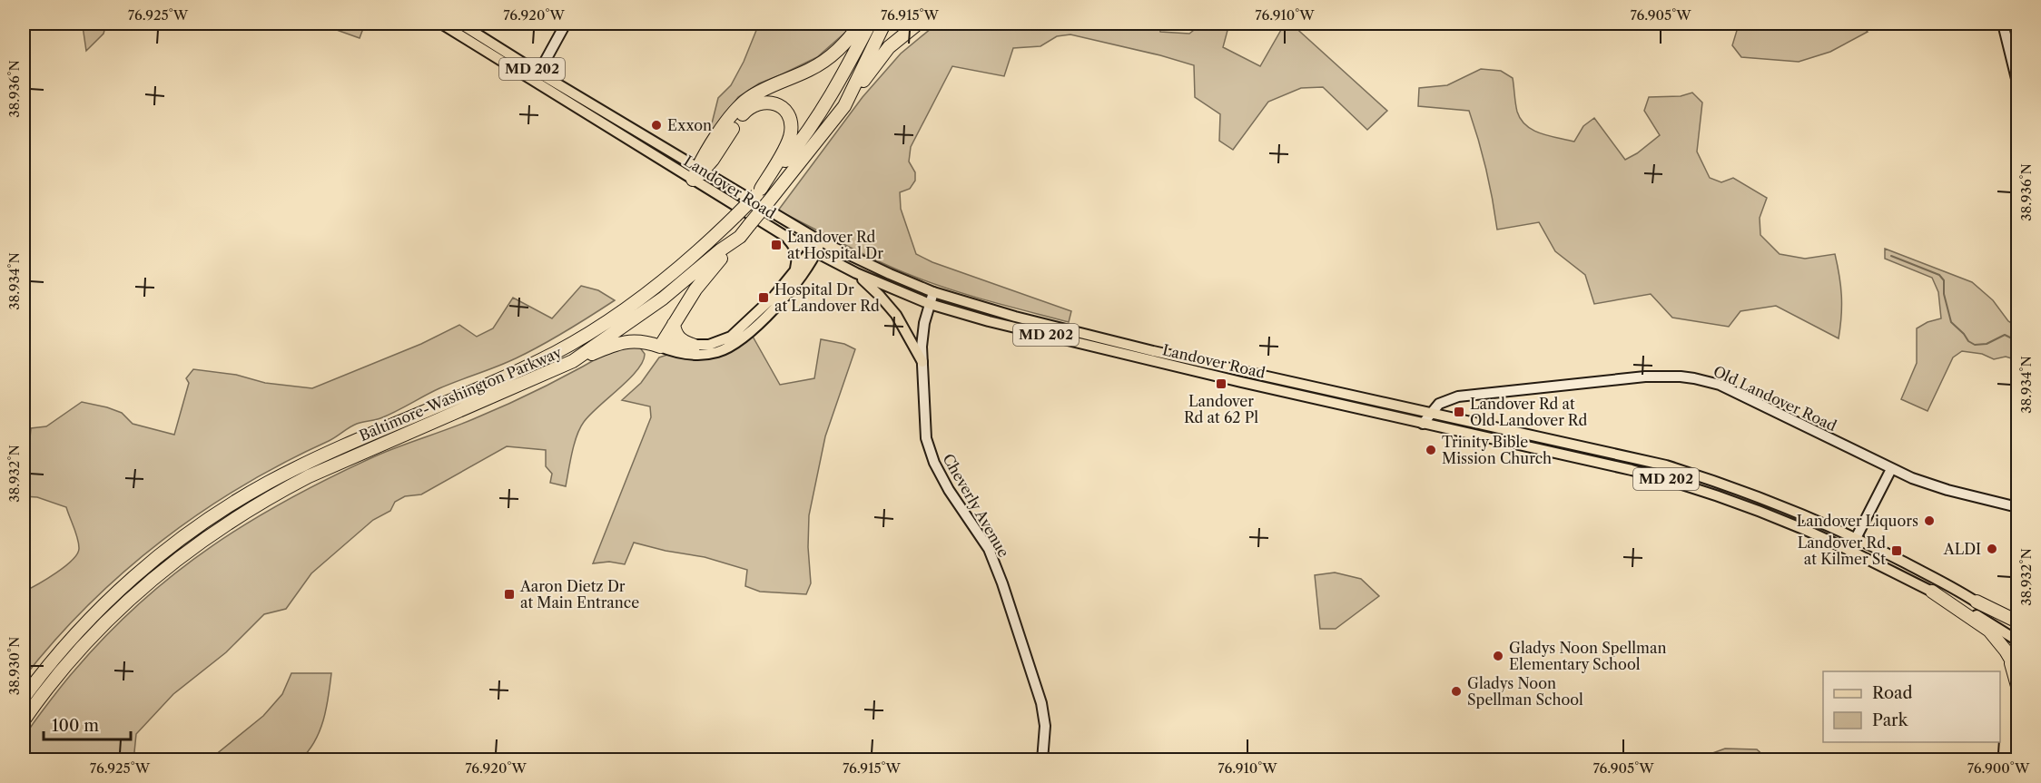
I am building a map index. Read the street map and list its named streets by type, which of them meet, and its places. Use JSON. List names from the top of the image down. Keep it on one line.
{"streets":{"highway":["Baltimore-Washington Parkway"],"main road":["MD 202","Landover Road"],"street":["Old Landover Road","Cheverly Avenue"]},"crossings":[["Landover Road","Old Landover Road"],["Landover Road","Cheverly Avenue"]],"places":{"other":["Exxon","Trinity Bible Mission Church","Landover Liquors","ALDI","Gladys Noon Spellman Elementary School","Gladys Noon Spellman School"],"transit":["Landover Rd at Hospital Dr","Hospital Dr at Landover Rd","Landover Rd at 62 Pl","Landover Rd at Old Landover Rd","Landover Rd at Kilmer St","Aaron Dietz Dr at Main Entrance"]},"legend":["Road","Park"],"scale_bar":"100 m","coordinates":["76.925°W","76.920°W","76.915°W","76.910°W","76.905°W","38.936°N","38.934°N","38.932°N","38.930°N","76.900°W"]}
